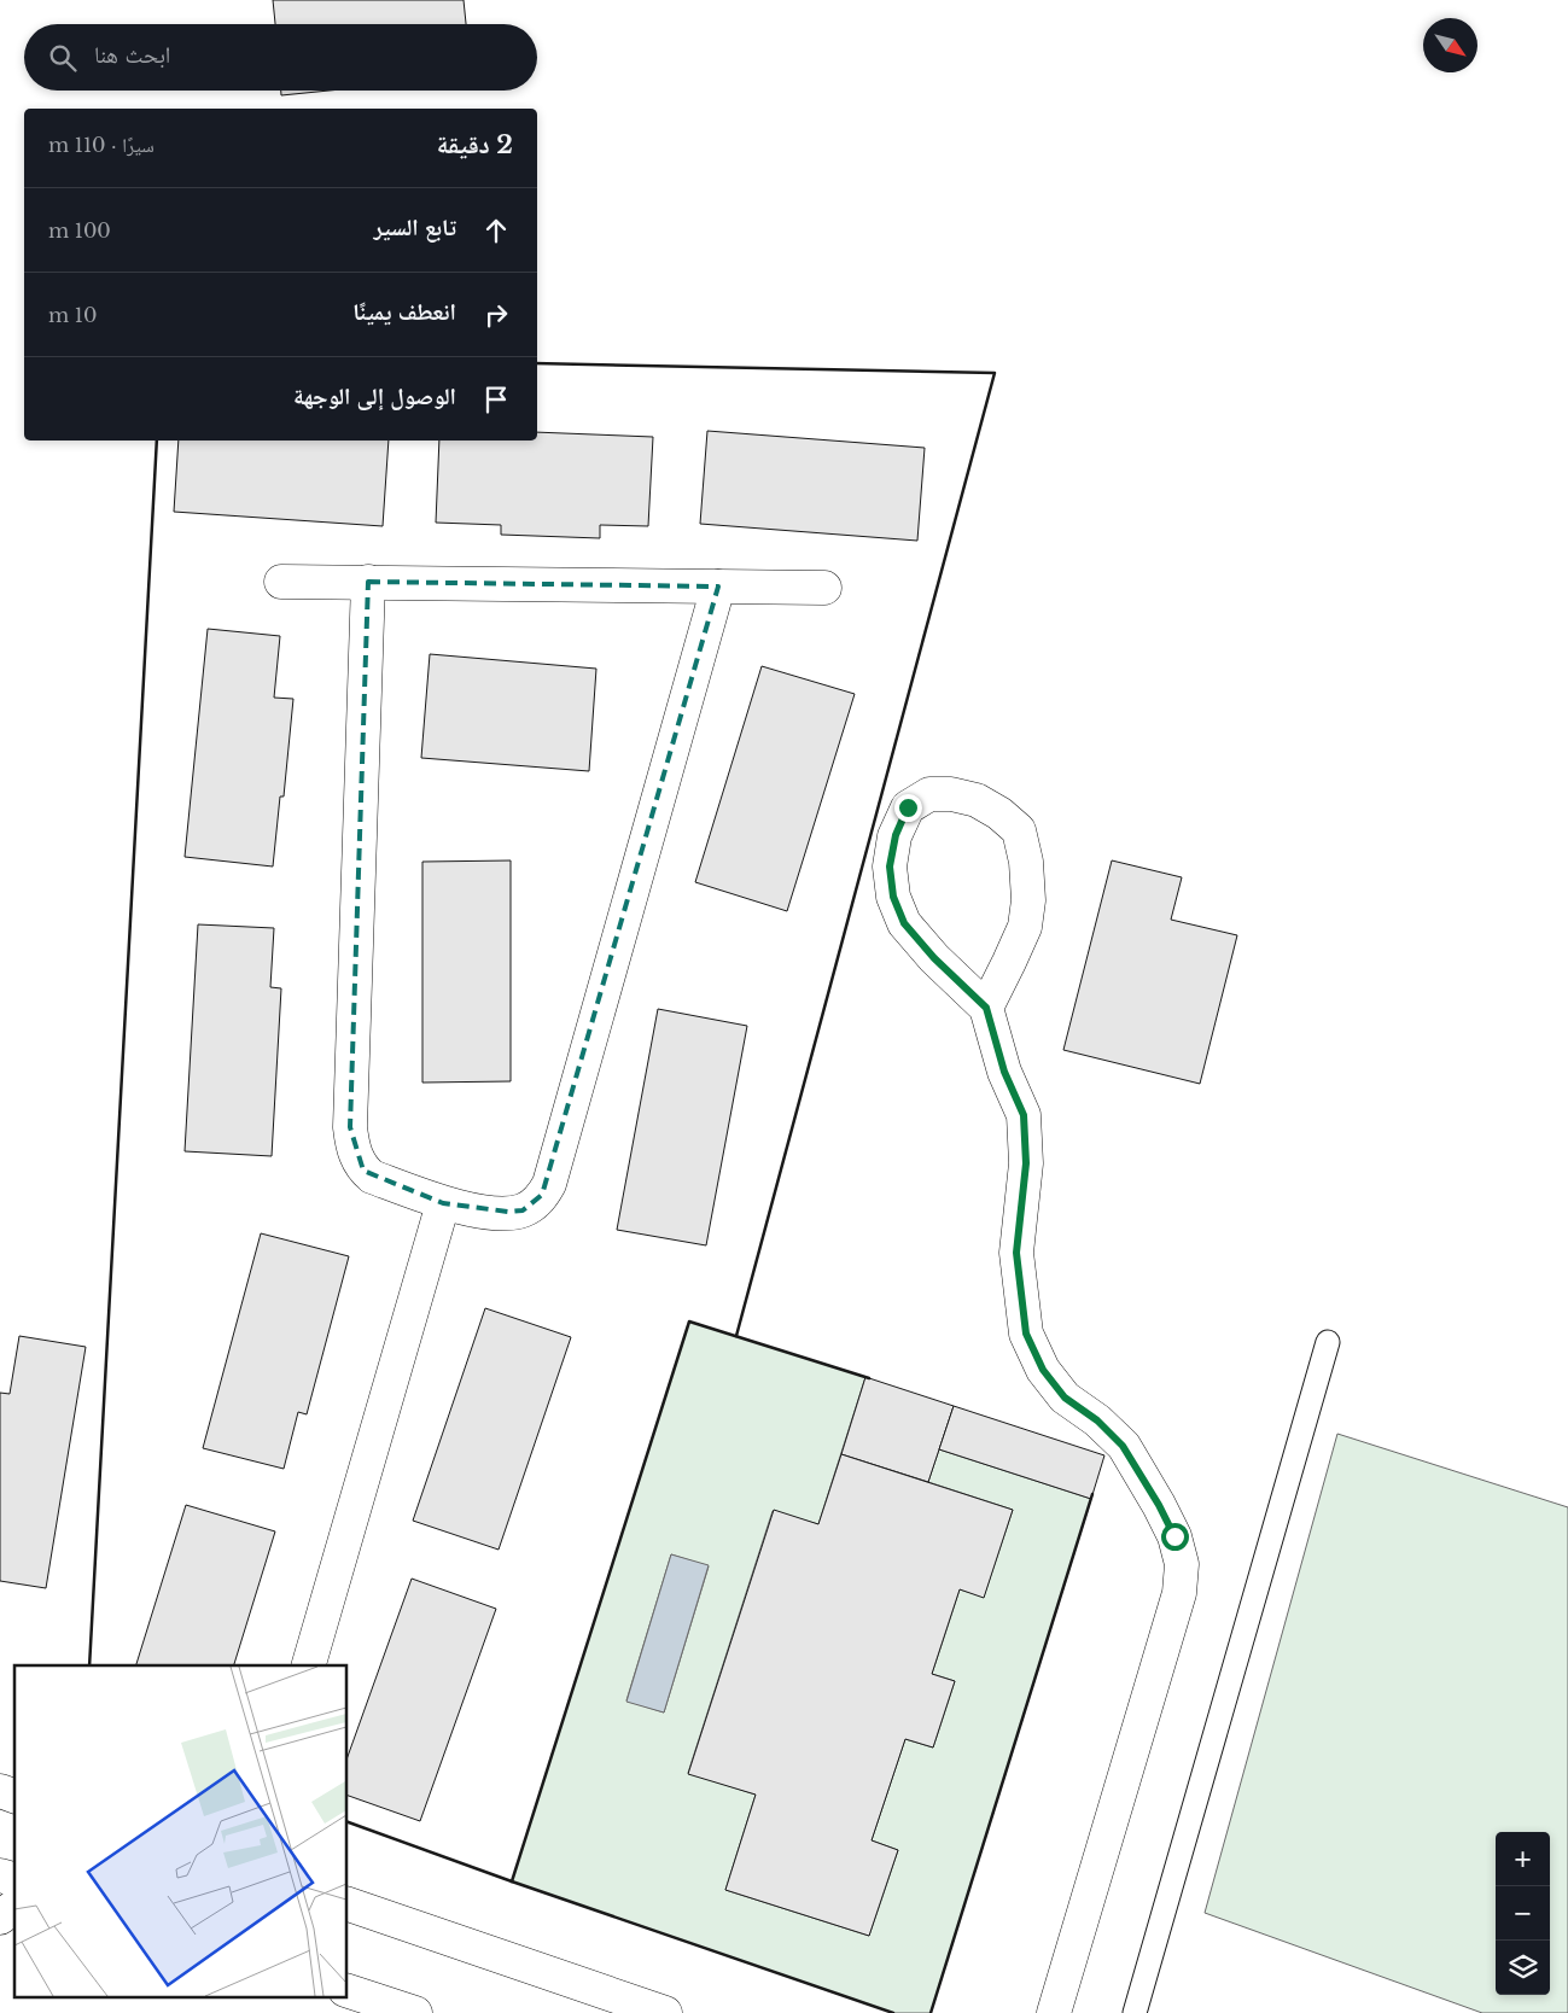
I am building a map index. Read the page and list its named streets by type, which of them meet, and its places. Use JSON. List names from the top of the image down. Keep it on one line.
{"north":"bottom right","page":{"search":"ابحث هنا","heading":["2 دقيقة","سيرًا · 110 m"],"list":[["تابع السير","100 m"],["انعطف يمينًا","10 m"],"الوصول إلى الوجهة"],"map_buttons":["+","−"]}}
